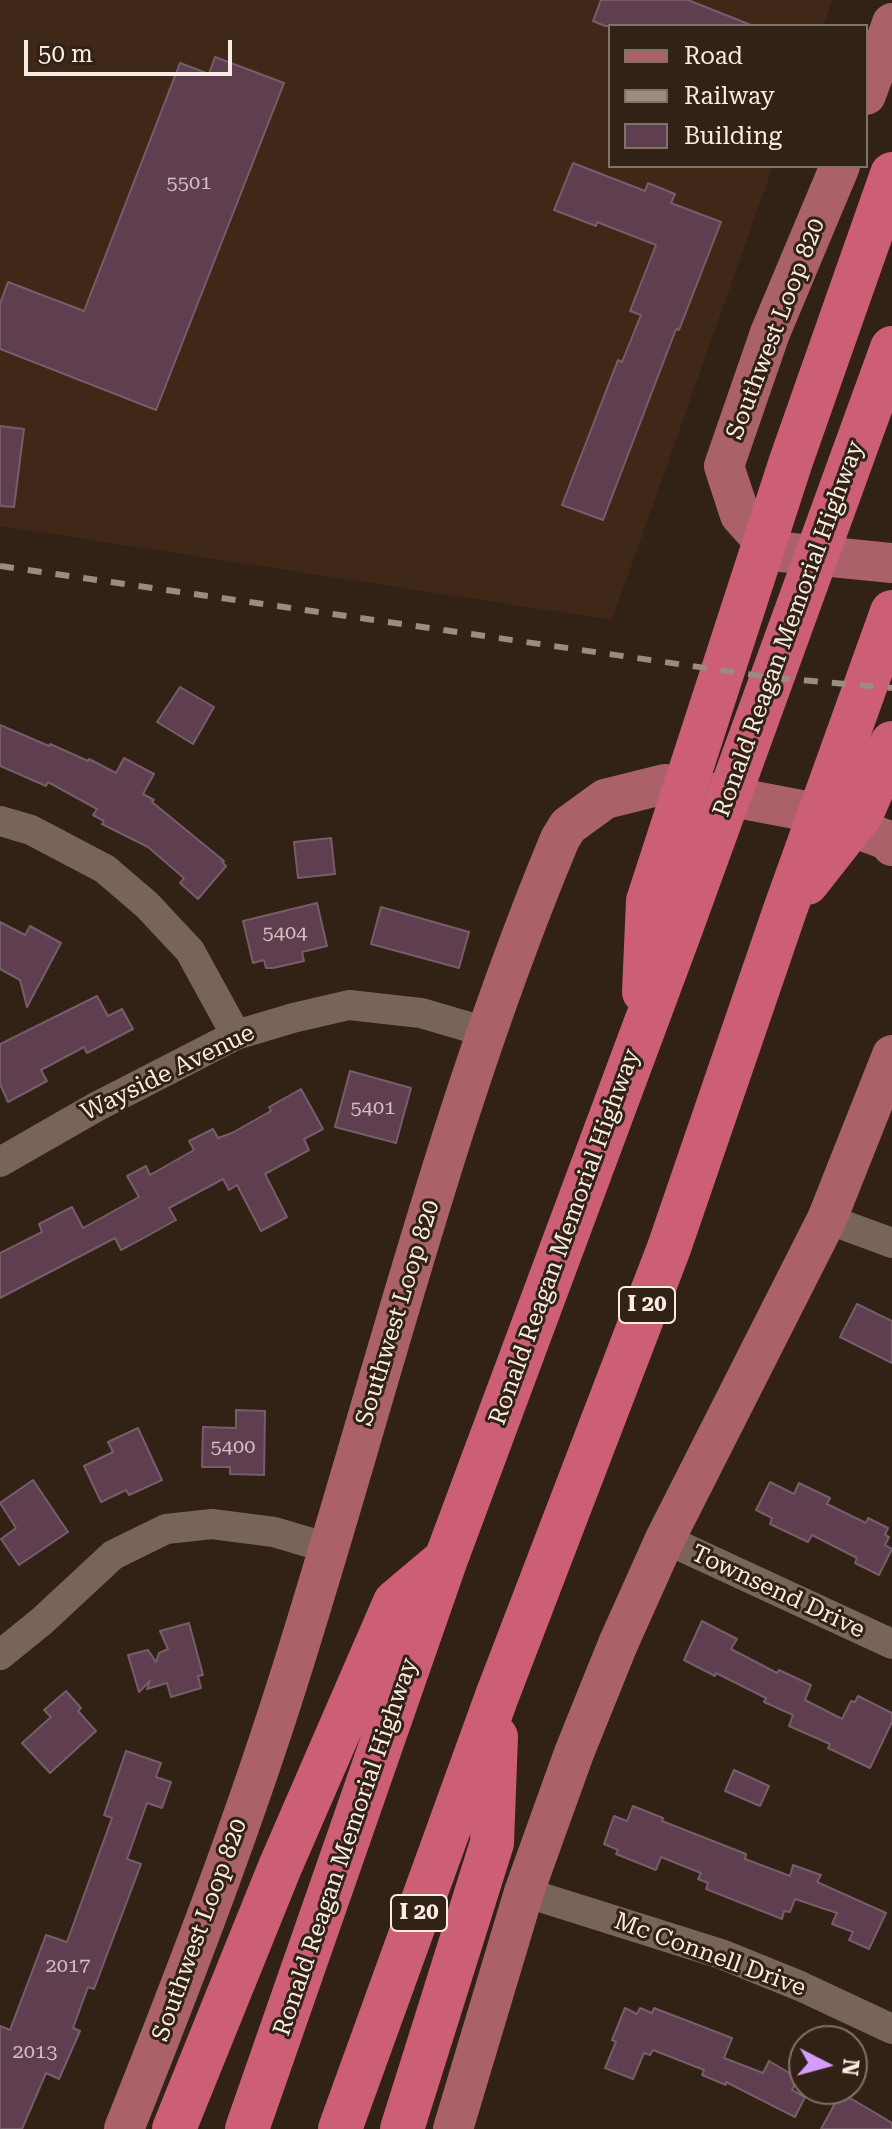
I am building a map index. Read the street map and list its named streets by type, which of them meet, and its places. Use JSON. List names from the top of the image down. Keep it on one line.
{"streets":{"highway":["Ronald Reagan Memorial Highway","I 20"],"main road":["Southwest Loop 820"],"street":["Wayside Avenue","Townsend Drive","Mc Connell Drive"]},"crossings":[["Southwest Loop 820","Wayside Avenue"]],"house_numbers":["5501","5404","5401","5400","2017","2013"],"legend":["Road","Railway","Building"],"scale_bar":"50 m","north":"right"}
